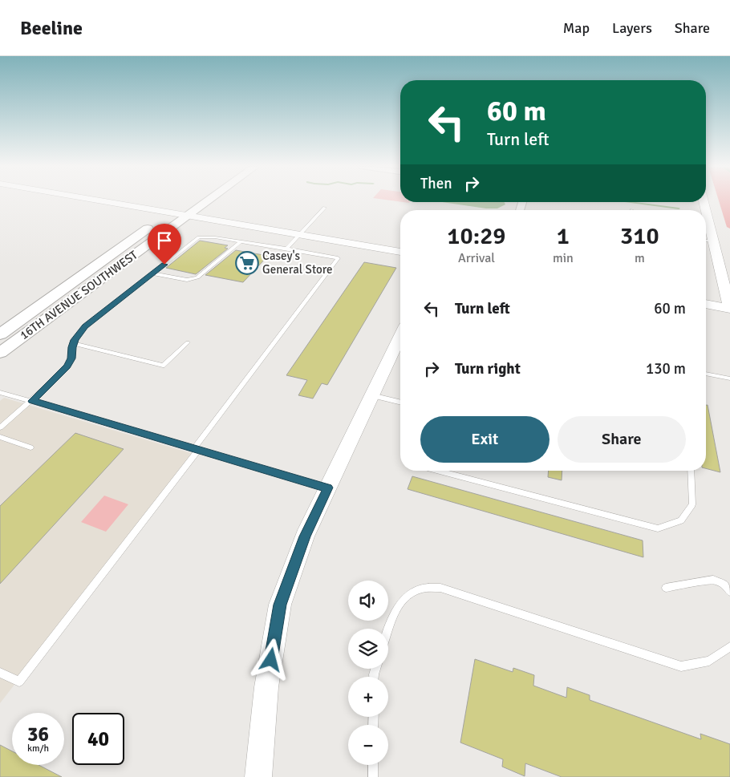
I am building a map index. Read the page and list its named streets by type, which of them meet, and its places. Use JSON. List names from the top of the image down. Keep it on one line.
{"streets":{"main road":["16TH AVENUE SOUTHWEST"]},"places":{"supermarket":["Casey's General Store"]},"page":{"header":"Beeline","nav":["Map","Layers","Share"],"turn":["60 m","Turn left"],"then":"Then","eta":["10:29","Arrival","1","min","310","m"],"list":[{"name":"Turn left","value":"60 m"},{"name":"Turn right","value":"130 m"}],"buttons":["Exit","Share"],"map_buttons":["+","−"],"speed":"36 km/h","limit":"40"}}
